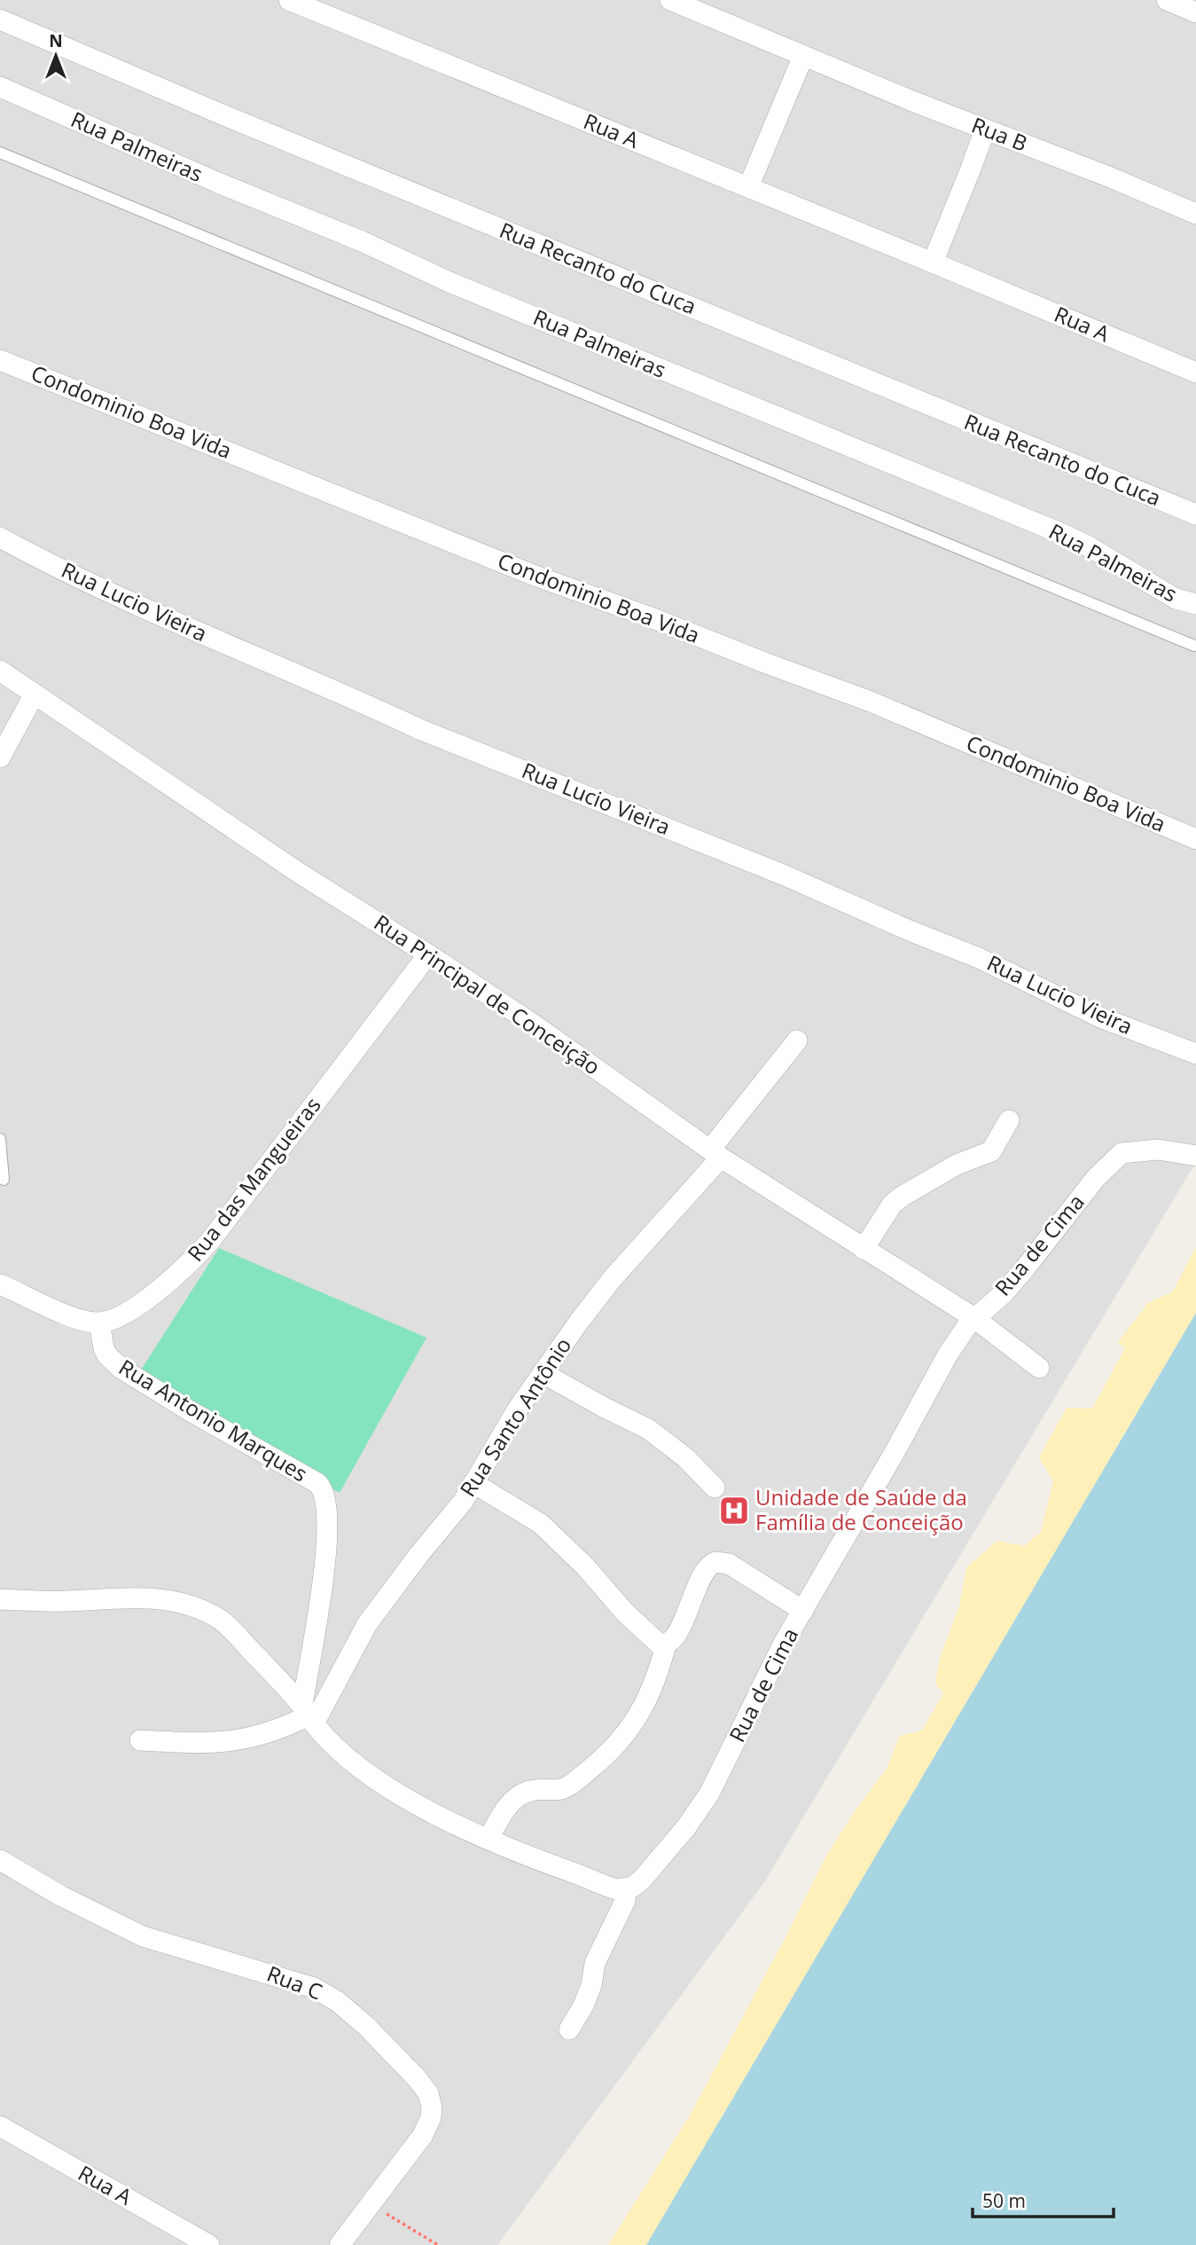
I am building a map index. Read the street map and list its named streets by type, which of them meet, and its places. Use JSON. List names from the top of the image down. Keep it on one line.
{"streets":{"street":["Rua A","Rua B","Rua Palmeiras","Rua Recanto do Cuca","Condominio Boa Vida","Rua Lucio Vieira","Rua Principal de Conceição","Rua das Mangueiras","Rua de Cima","Rua Santo Antônio","Rua Antonio Marques","Rua C"]},"crossings":[["Rua Principal de Conceição","Rua das Mangueiras"],["Rua Principal de Conceição","Rua de Cima"],["Rua Principal de Conceição","Rua Santo Antônio"],["Rua das Mangueiras","Rua Antonio Marques"],["Rua Santo Antônio","Rua Antonio Marques"]],"places":{"hospital":["Unidade de Saúde da Família de Conceição"]},"scale_bar":"50 m","north":"top"}
